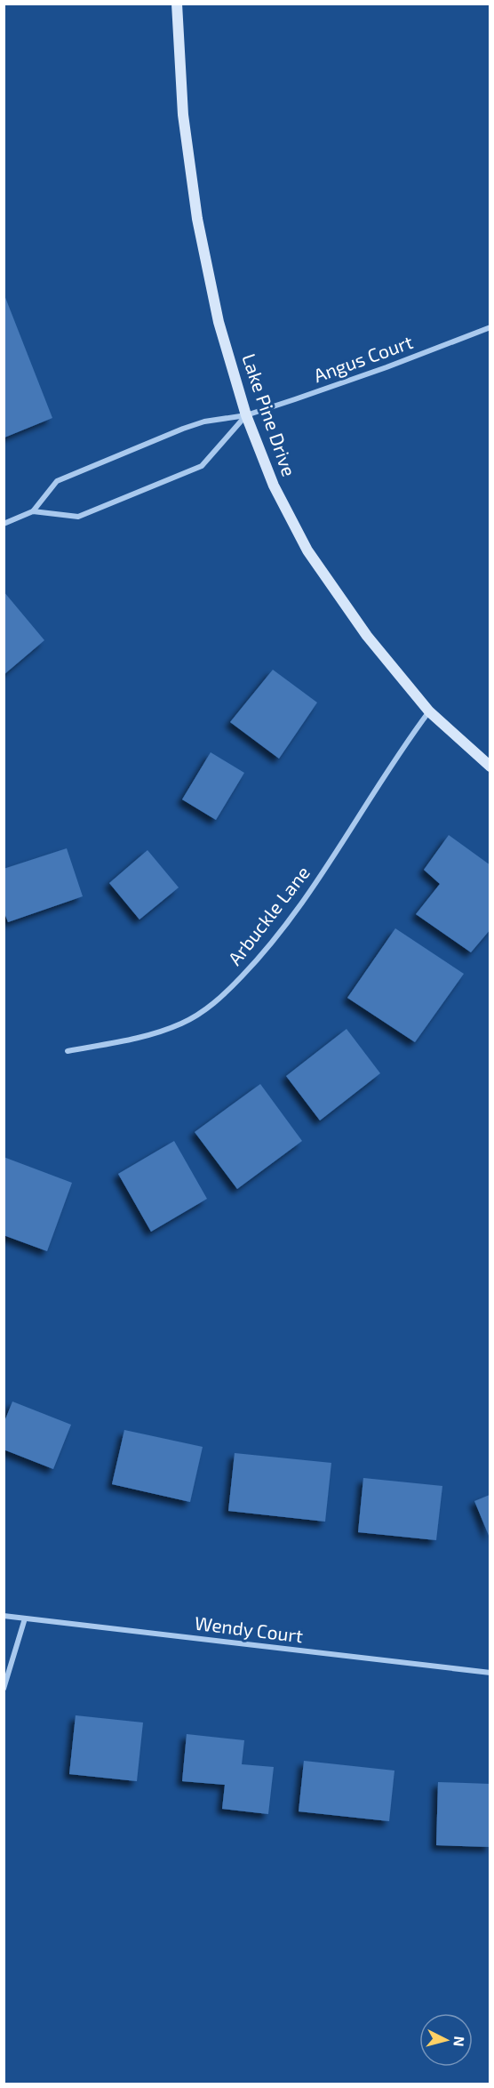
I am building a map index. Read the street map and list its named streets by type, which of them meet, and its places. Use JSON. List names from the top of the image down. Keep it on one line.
{"streets":{"street":["Angus Court","Lake Pine Drive","Arbuckle Lane","Wendy Court"]},"crossings":[["Angus Court","Lake Pine Drive"],["Lake Pine Drive","Arbuckle Lane"]],"north":"right"}
